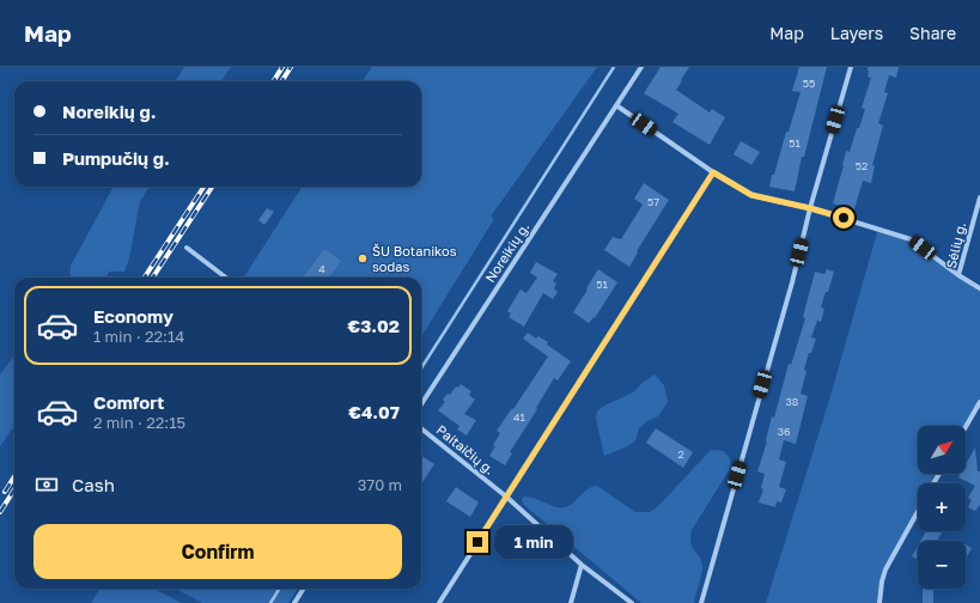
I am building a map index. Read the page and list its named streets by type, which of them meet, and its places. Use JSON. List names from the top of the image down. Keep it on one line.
{"streets":{"street":["Sėlių g.","Noreikių g.","Paitaičių g."]},"places":["ŠU Botanikos sodas"],"house_numbers":["55","51","52","57","4","51","38","41","36","2"],"north":"top right","page":{"header":"Map","nav":["Map","Layers","Share"],"banner":["Noreikių g.","Pumpučių g."],"list":[{"name":"Economy","note":"1 min · 22:14","value":"€3.02"},{"name":"Comfort","note":"2 min · 22:15","value":"€4.07"}],"map_buttons":["+","−"],"pay":["Cash","370 m"],"buttons":"Confirm","bubble":"1 min"}}
